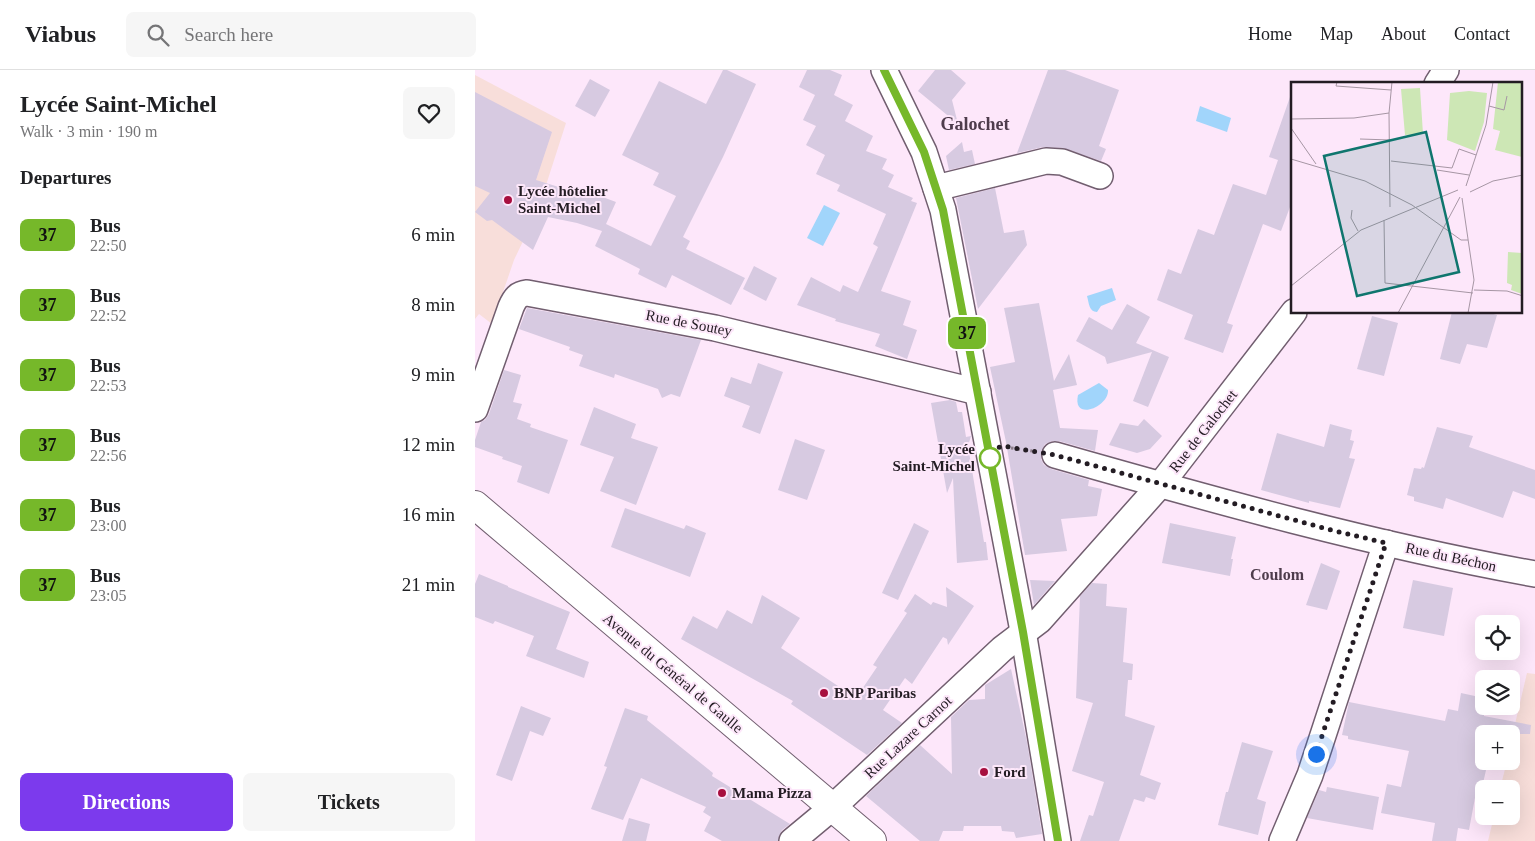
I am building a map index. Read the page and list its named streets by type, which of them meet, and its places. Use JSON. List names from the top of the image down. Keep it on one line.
{"streets":{"main road":["Avenue du Général de Gaulle"],"street":["Rue de Soutey","Rue de Galochet","Rue du Béchon","Rue Lazare Carnot"]},"crossings":[["Rue de Galochet","Rue du Béchon"],["Rue de Galochet","Rue Lazare Carnot"],["Avenue du Général de Gaulle","Rue Lazare Carnot"]],"districts":["Galochet","Coulom"],"places":["Lycée hôtelier Saint-Michel","Lycée Saint-Michel","BNP Paribas","Ford","Mama Pizza"],"lines":["bus line 37"],"page":{"header":"Viabus","search":"Search here","nav":["Home","Map","About","Contact"],"heading":[["Lycée Saint-Michel","Walk · 3 min · 190 m"],"Departures"],"on_map":"37","list":[{"mark":"37","name":"Bus","note":"22:50","value":"6 min"},{"mark":"37","name":"Bus","note":"22:52","value":"8 min"},{"mark":"37","name":"Bus","note":"22:53","value":"9 min"},{"mark":"37","name":"Bus","note":"22:56","value":"12 min"},{"mark":"37","name":"Bus","note":"23:00","value":"16 min"},{"mark":"37","name":"Bus","note":"23:05","value":"21 min"}],"map_buttons":["+","−"],"buttons":["Directions","Tickets"]}}
